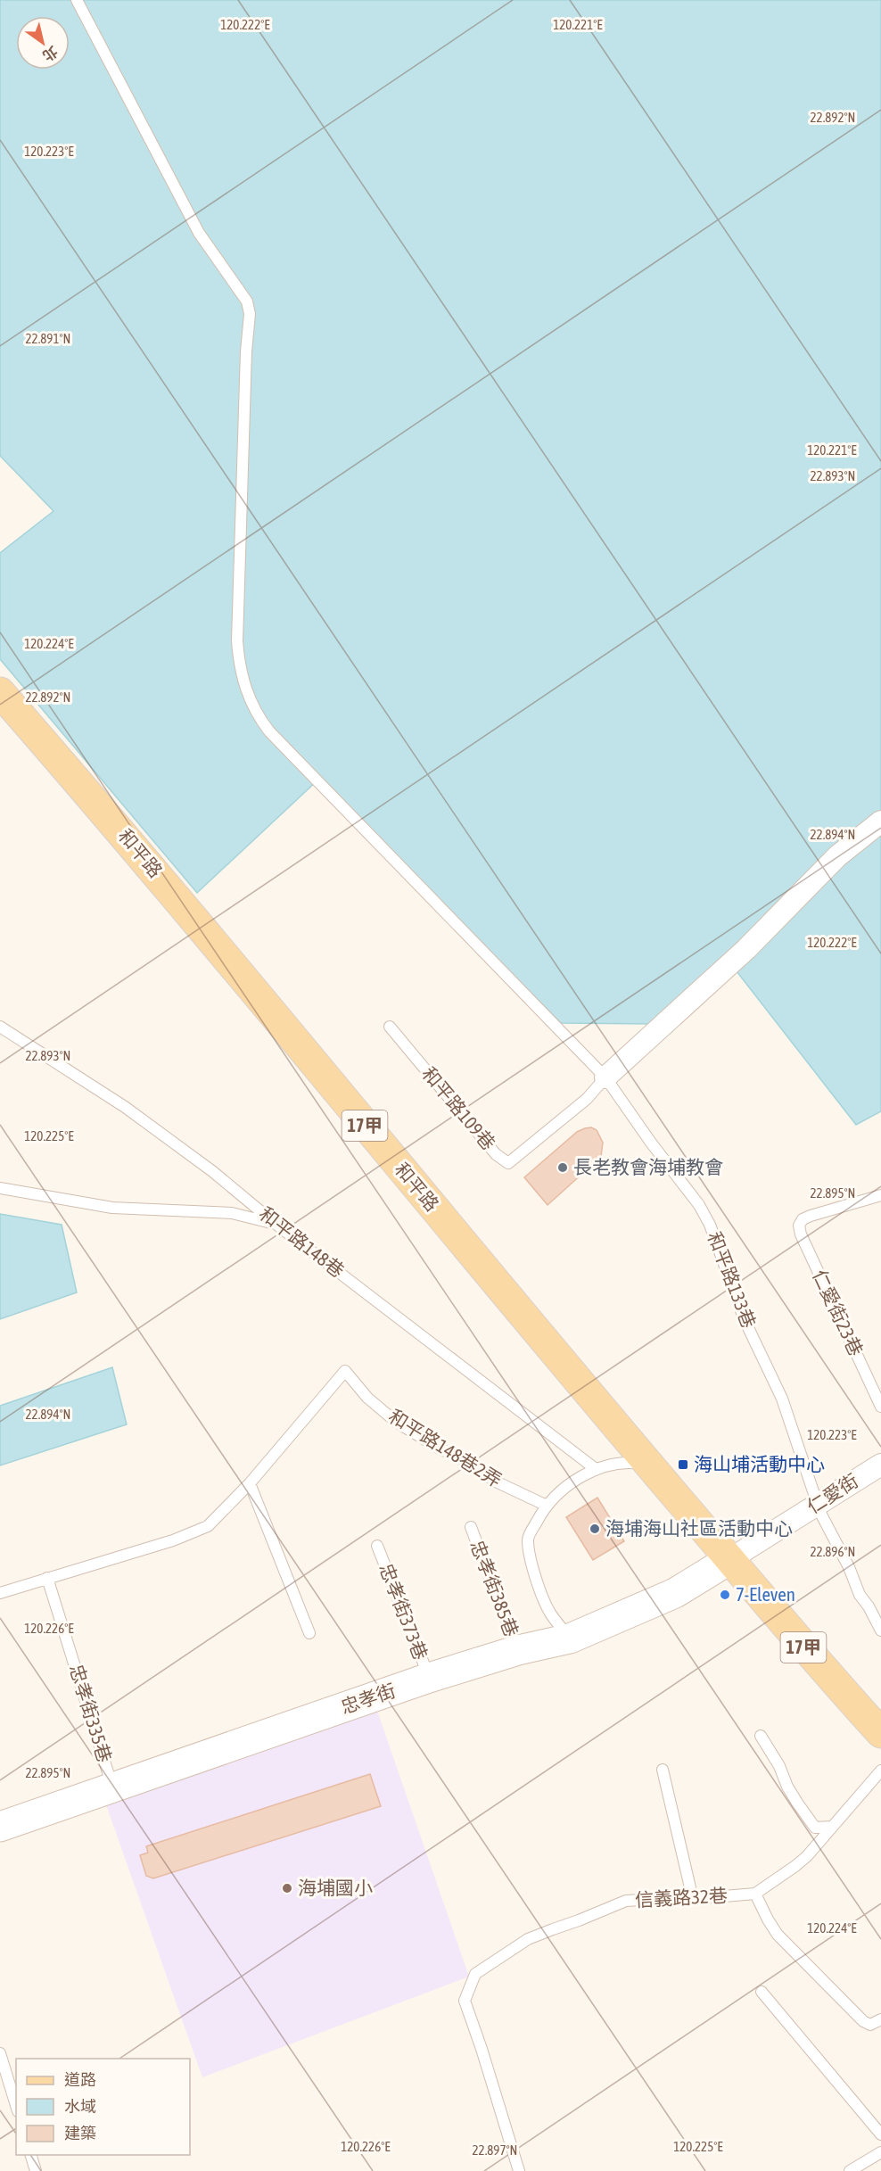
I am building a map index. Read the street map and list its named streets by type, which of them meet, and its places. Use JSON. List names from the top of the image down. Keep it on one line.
{"streets":{"main road":["和平路","17甲"],"street":["仁愛街","忠孝街"],"lane":["和平路109巷","和平路148巷","和平路133巷","仁愛街23巷","和平路148巷2弄","忠孝街385巷","忠孝街373巷","忠孝街335巷","信義路32巷"]},"crossings":[["和平路","17甲"],["和平路","仁愛街"],["和平路","忠孝街"],["和平路109巷","和平路133巷"],["17甲","仁愛街"],["17甲","忠孝街"],["和平路133巷","仁愛街"],["和平路148巷2弄","忠孝街335巷"],["仁愛街","忠孝街"],["忠孝街385巷","忠孝街"],["忠孝街373巷","忠孝街"],["忠孝街","忠孝街335巷"]],"places":{"other":["長老教會海埔教會","海埔海山社區活動中心","7-Eleven","海埔國小"],"transit":["海山埔活動中心"]},"legend":["道路","水域","建築"],"north":"bottom right","coordinates":["120.222°E","120.221°E","22.892°N","120.223°E","22.891°N","22.893°N","120.224°E","22.894°N","120.225°E","22.895°N","22.896°N","120.226°E","22.897°N"]}
